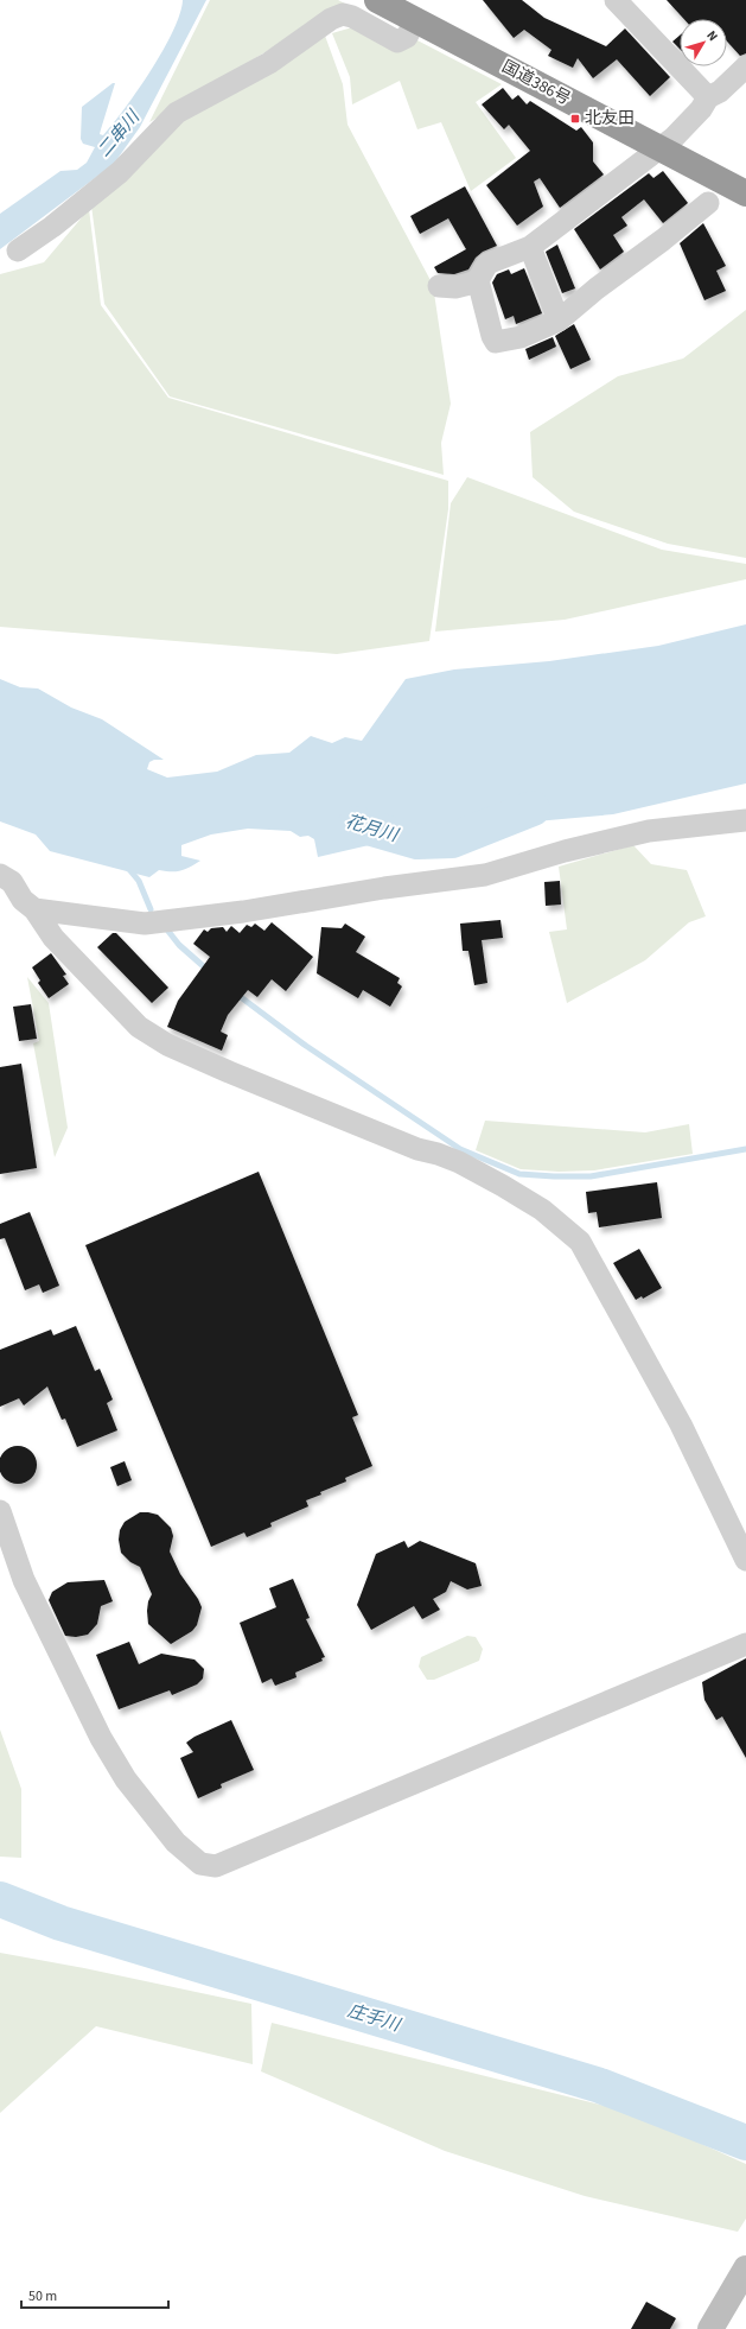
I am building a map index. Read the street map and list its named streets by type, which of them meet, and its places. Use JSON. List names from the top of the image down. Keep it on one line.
{"streets":{"highway":["国道386号"]},"water":["二串川","花月川","庄手川"],"places":{"transit":["北友田"]},"scale_bar":"50 m","north":"top right"}
